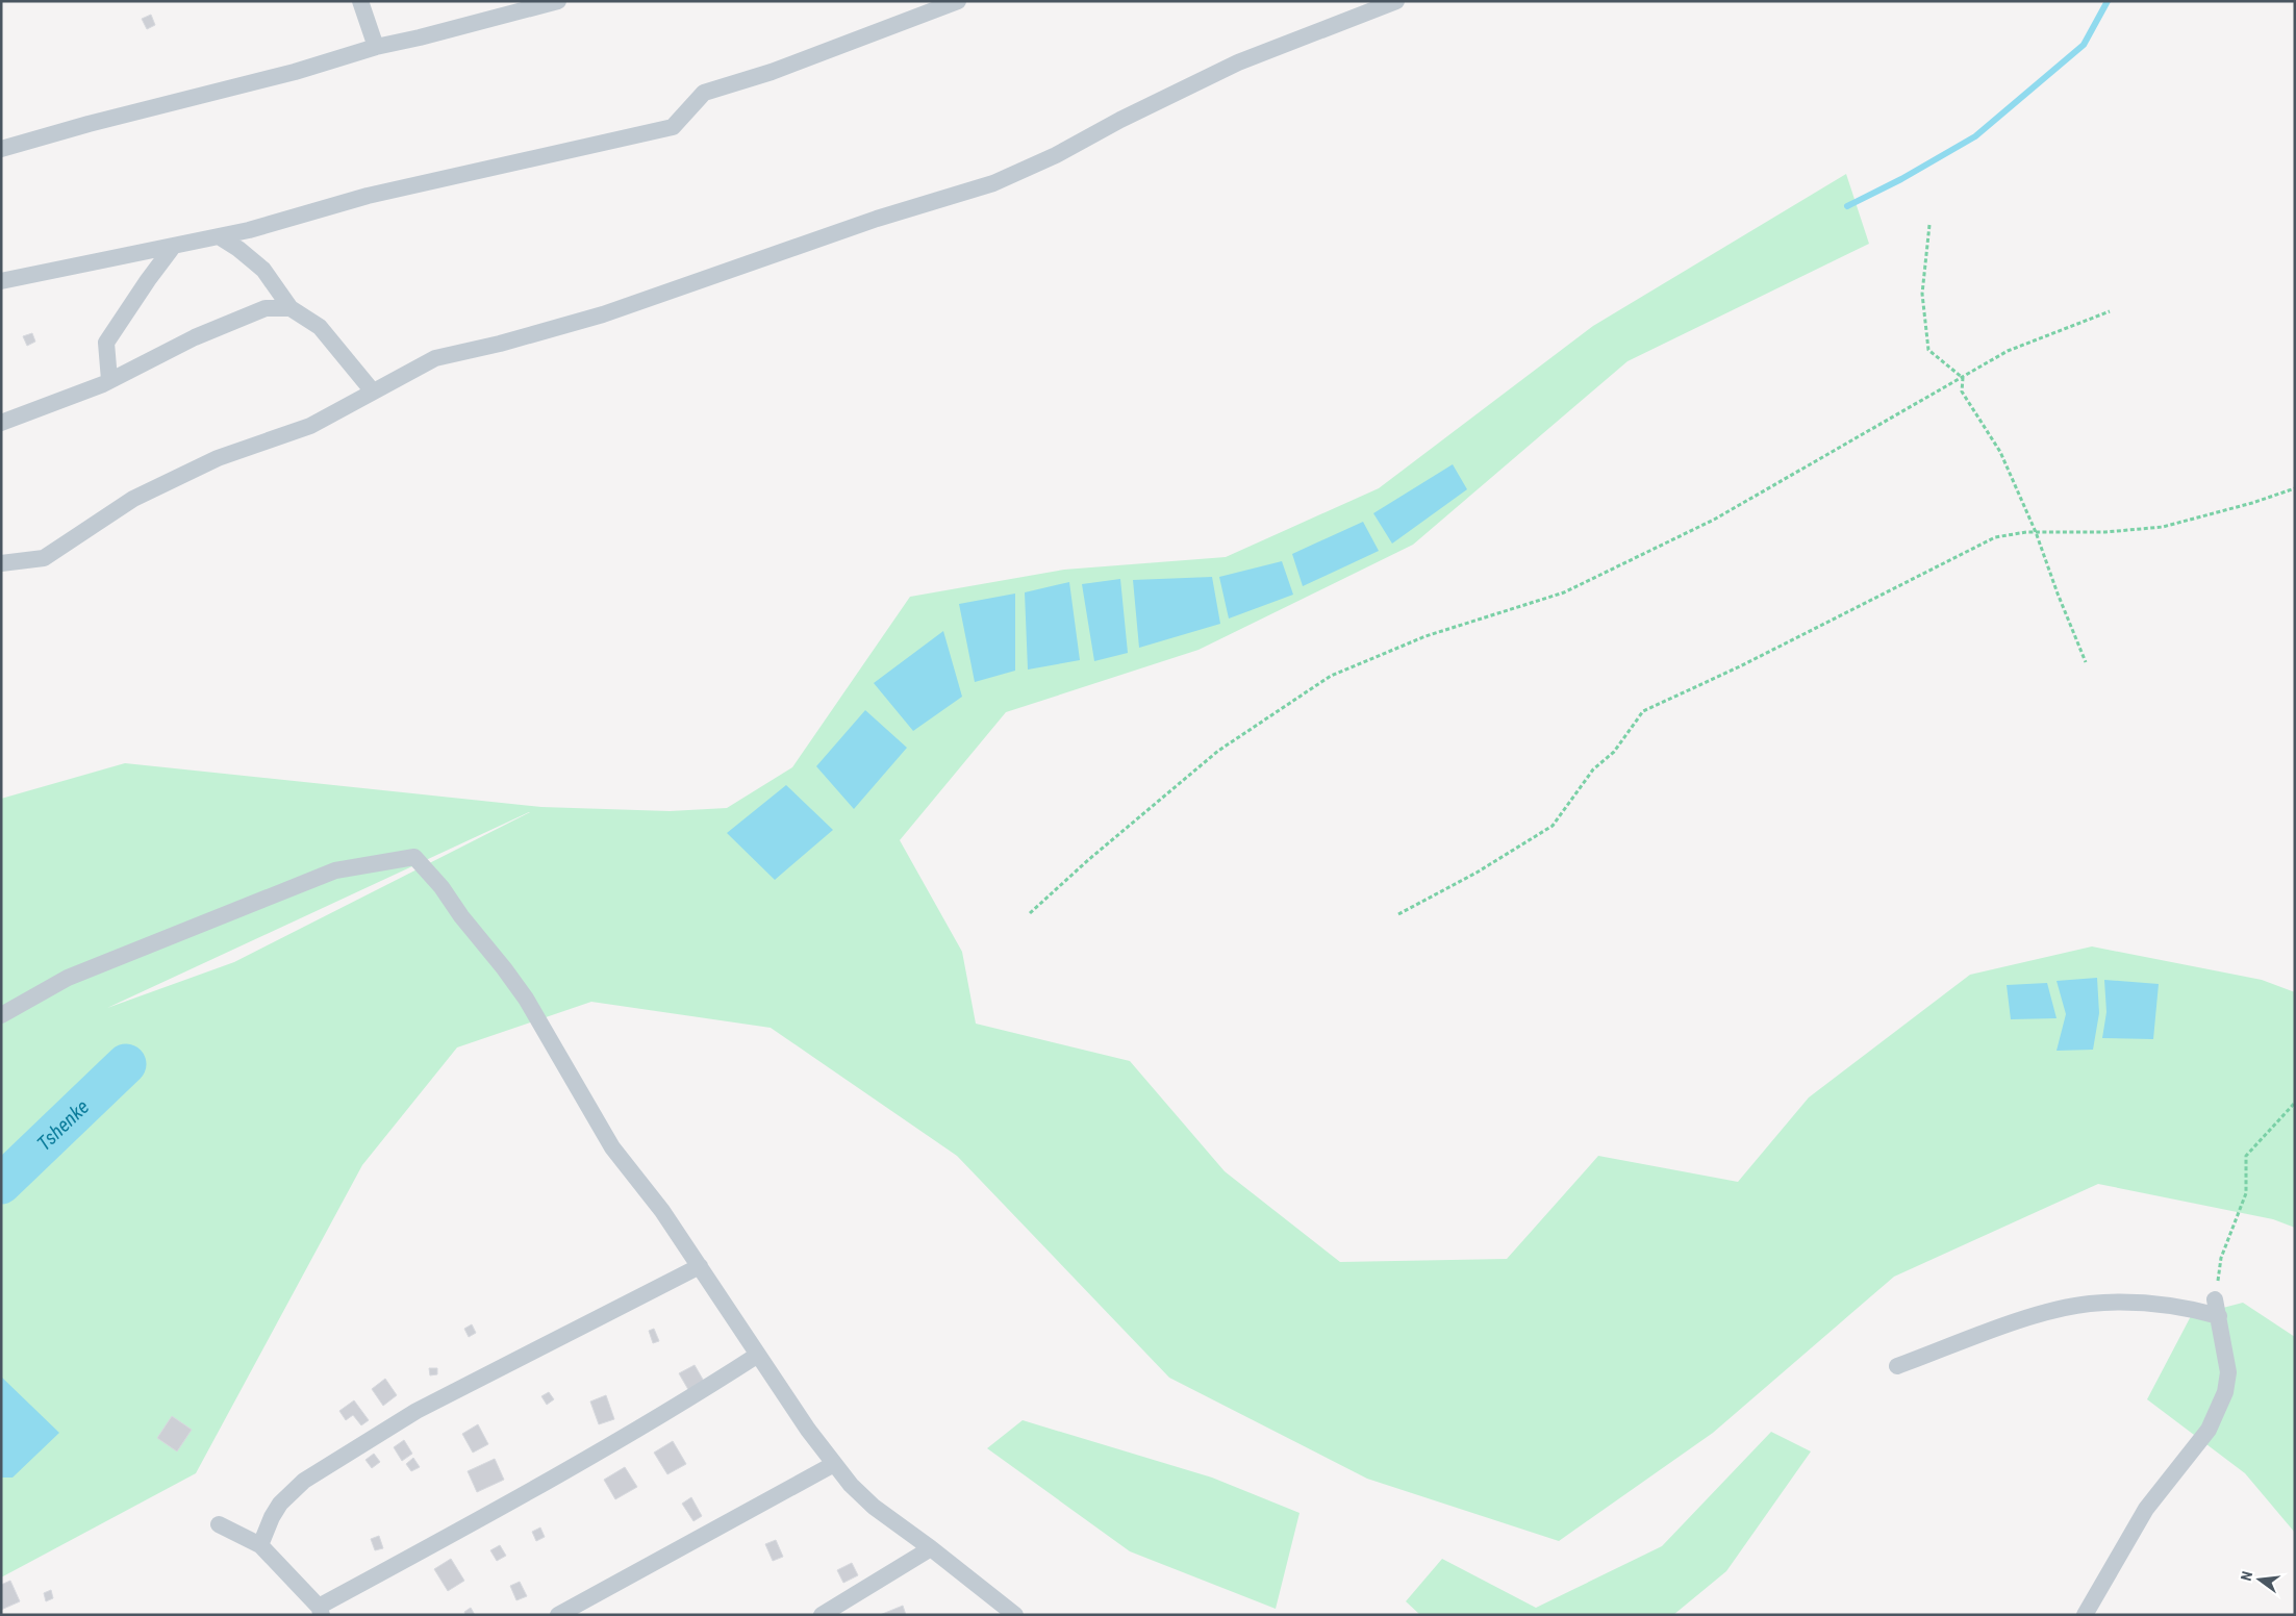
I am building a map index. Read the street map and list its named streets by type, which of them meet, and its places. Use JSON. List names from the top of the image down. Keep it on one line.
{"water":["Tshenke"],"north":"left"}
